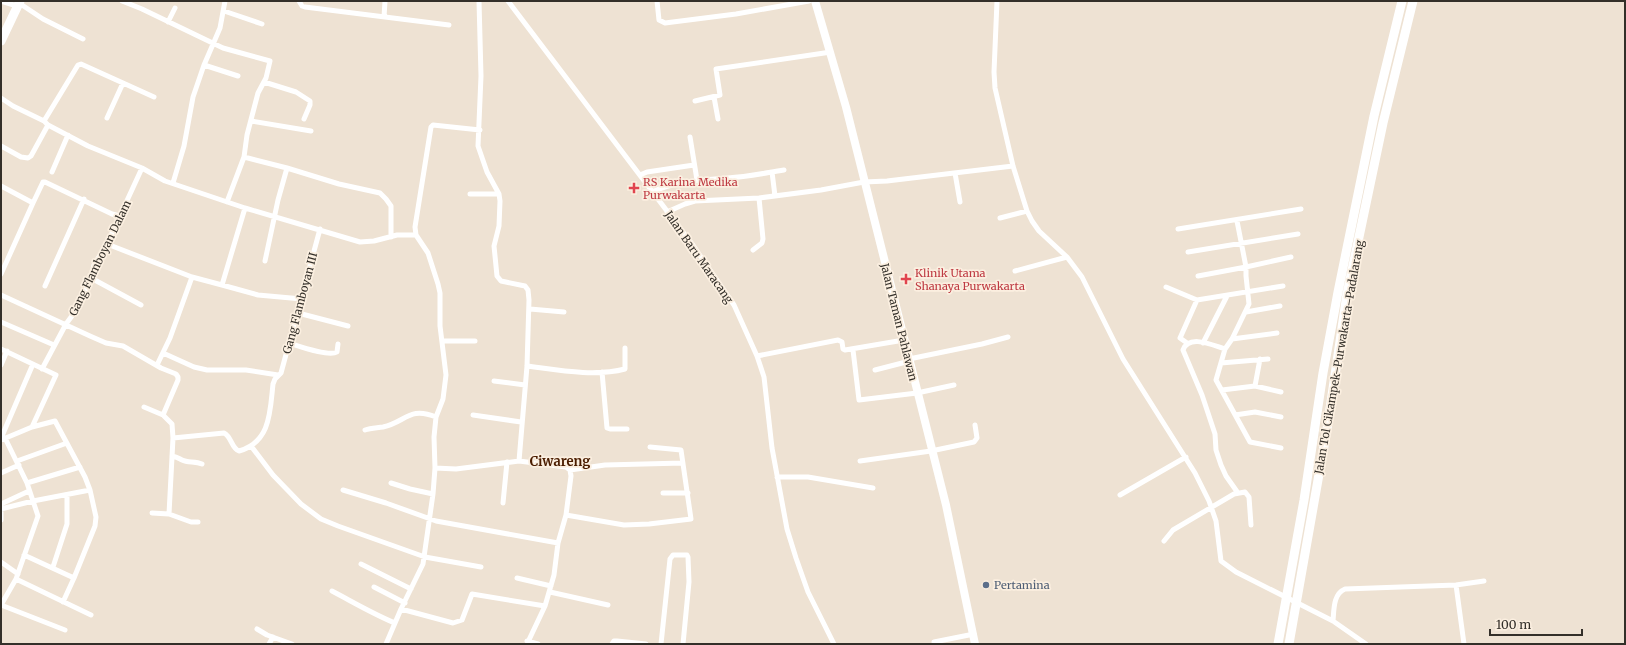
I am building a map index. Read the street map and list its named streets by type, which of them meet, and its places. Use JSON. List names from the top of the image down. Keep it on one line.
{"streets":{"highway":["Jalan Tol Cikampek–Purwakarta–Padalarang"],"main road":["Jalan Taman Pahlawan"],"street":["Jalan Baru Maracang","Gang Flamboyan Dalam","Gang Flamboyan III"]},"districts":["Ciwareng"],"places":{"health":["RS Karina Medika Purwakarta","Klinik Utama Shanaya Purwakarta"],"other":["Pertamina"]},"scale_bar":"100 m"}
